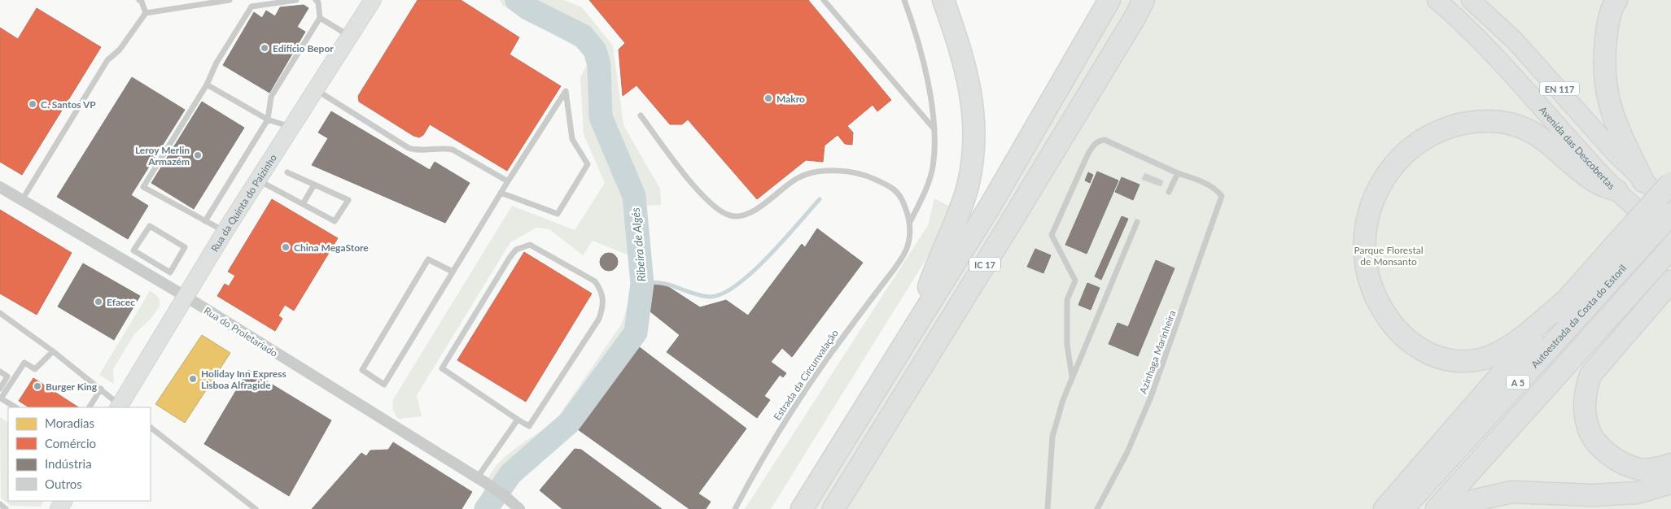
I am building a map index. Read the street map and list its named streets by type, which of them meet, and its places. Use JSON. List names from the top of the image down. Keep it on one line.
{"streets":{"highway":["IC 17","Autoestrada da Costa do Estoril","A 5"],"main road":["EN 117","Avenida das Descobertas"],"street":["Rua da Quinta do Paizinho","Rua do Proletariado"],"lane":["Azinhaga Marinheira","Estrada da Circunvalação"]},"crossings":[["Rua da Quinta do Paizinho","Rua do Proletariado"]],"water":["Ribeira de Algés"],"parks":["Parque Florestal de Monsanto"],"places":["Edifício Bepor","Makro","C. Santos VP","Leroy Merlin Armazém","China MegaStore","Efacec","Holiday Inn Express Lisboa Alfragide","Burger King"],"legend":["Moradias","Comércio","Indústria","Outros"]}
